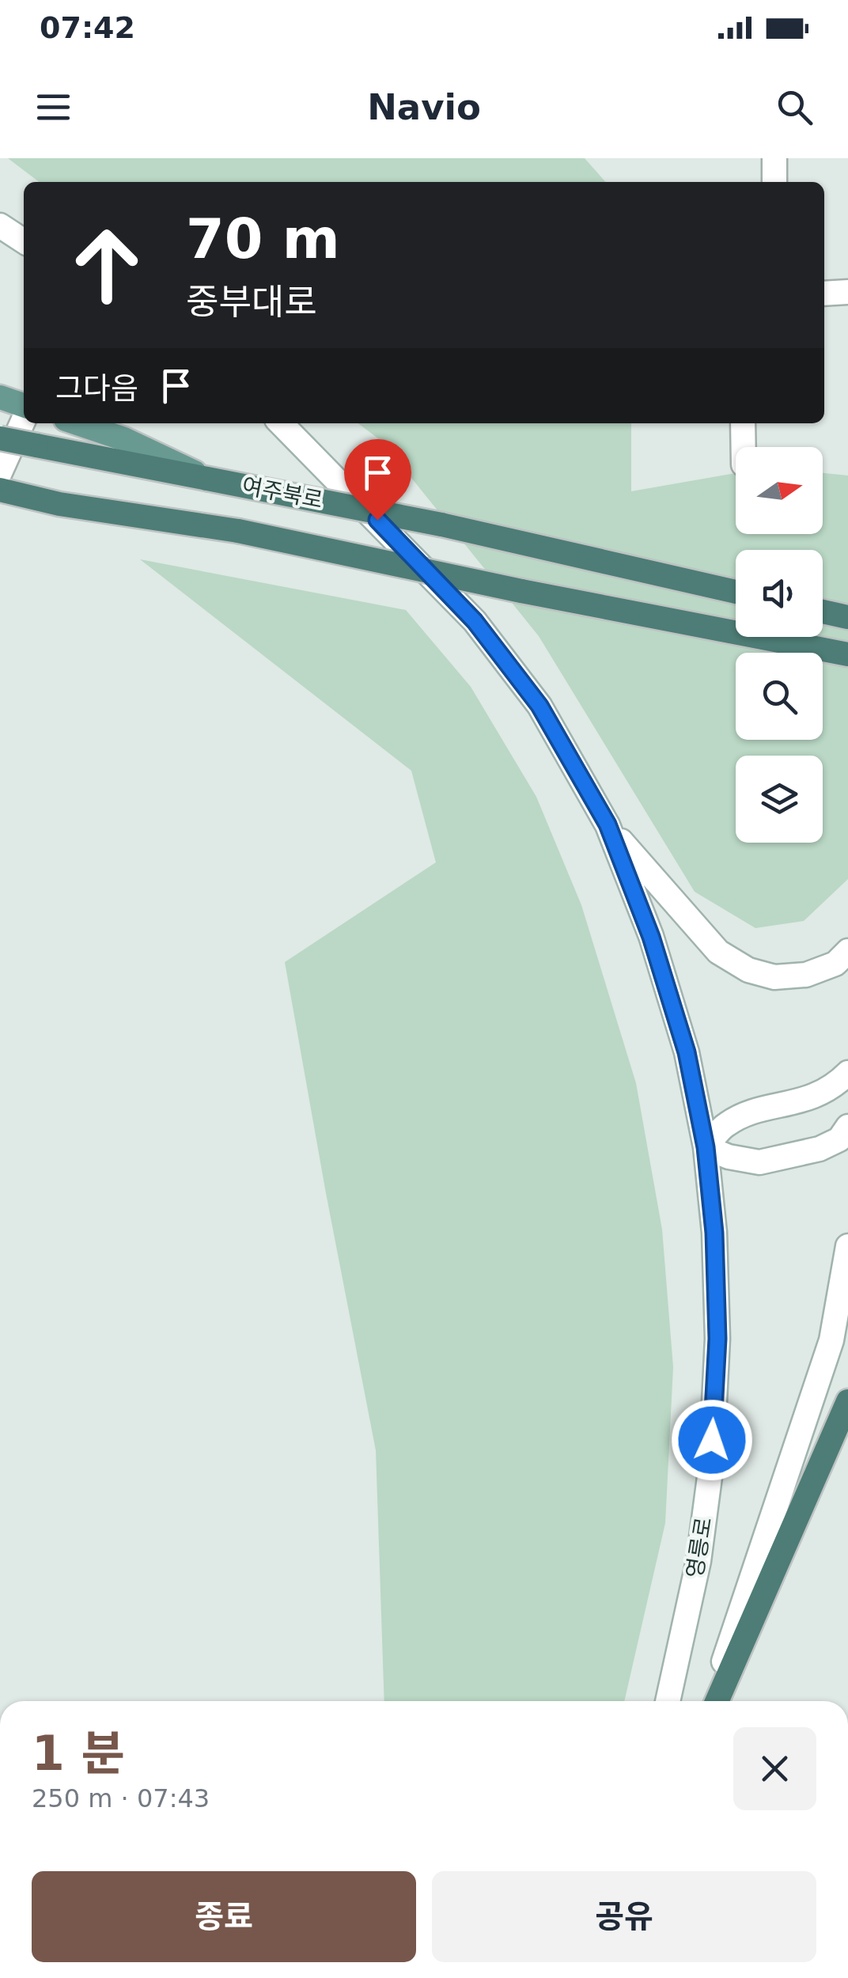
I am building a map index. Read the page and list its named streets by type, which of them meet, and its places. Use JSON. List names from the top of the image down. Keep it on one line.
{"streets":{"highway":["여주북로"],"main road":["영릉로"]},"north":"right","page":{"status":"07:42","header":"Navio","turn":["70 m","중부대로"],"then":"그다음","heading":["1 분","250 m · 07:43"],"buttons":["종료","공유"]}}
